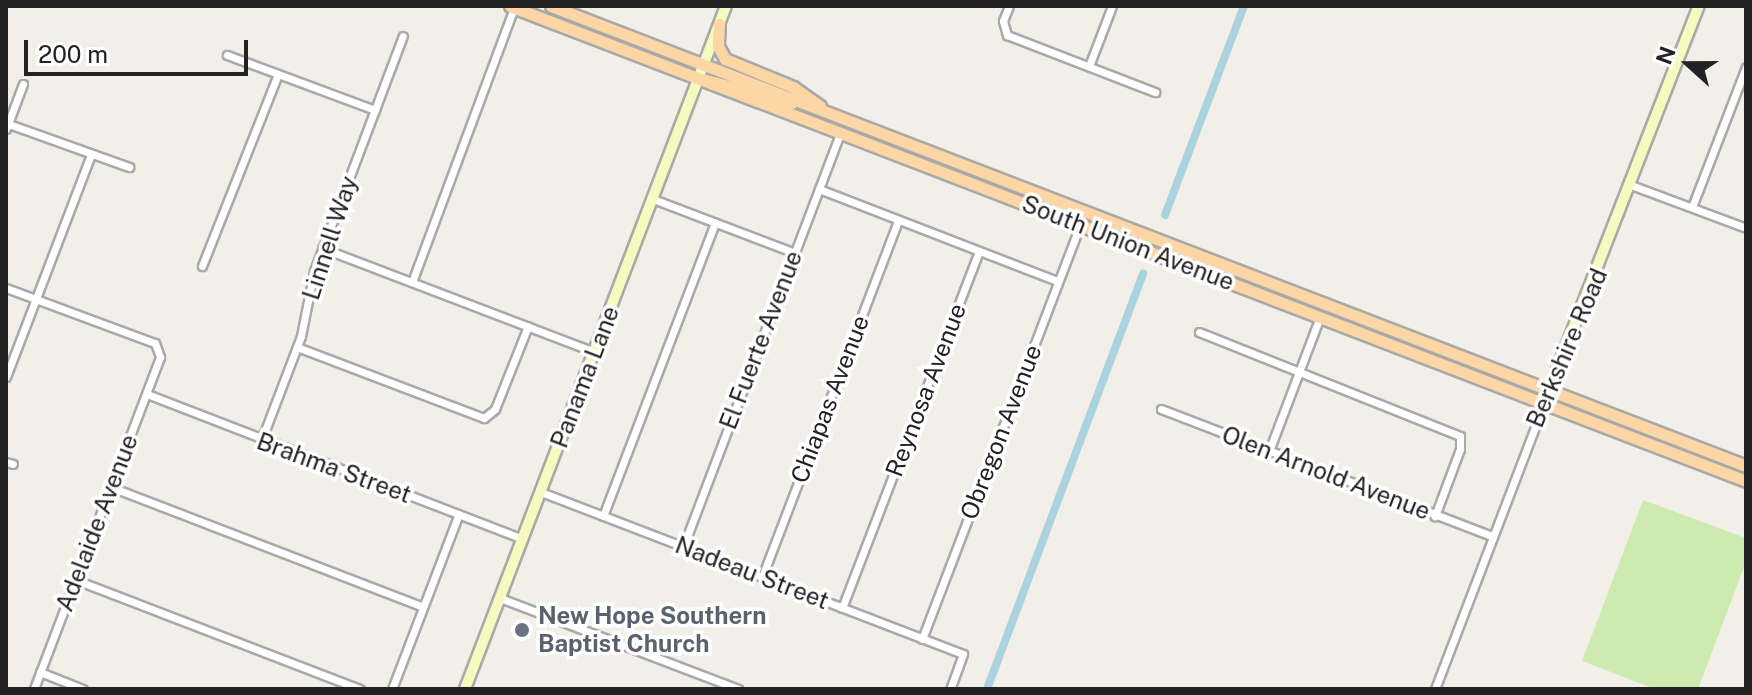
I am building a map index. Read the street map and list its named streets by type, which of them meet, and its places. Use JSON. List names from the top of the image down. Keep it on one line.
{"streets":{"main road":["South Union Avenue","Berkshire Road","Panama Lane"],"street":["Linnell Way","El Fuerte Avenue","Reynosa Avenue","Chiapas Avenue","Obregon Avenue","Brahma Street","Olen Arnold Avenue","Adelaide Avenue","Nadeau Street"]},"crossings":[["Linnell Way","Brahma Street"],["South Union Avenue","El Fuerte Avenue"],["South Union Avenue","Berkshire Road"],["South Union Avenue","Panama Lane"],["South Union Avenue","Obregon Avenue"],["El Fuerte Avenue","Nadeau Street"],["Berkshire Road","Olen Arnold Avenue"],["Panama Lane","Brahma Street"],["Panama Lane","Nadeau Street"],["Reynosa Avenue","Nadeau Street"],["Chiapas Avenue","Nadeau Street"],["Obregon Avenue","Nadeau Street"],["Brahma Street","Adelaide Avenue"]],"places":["New Hope Southern Baptist Church"],"scale_bar":"200 m","north":"left"}
